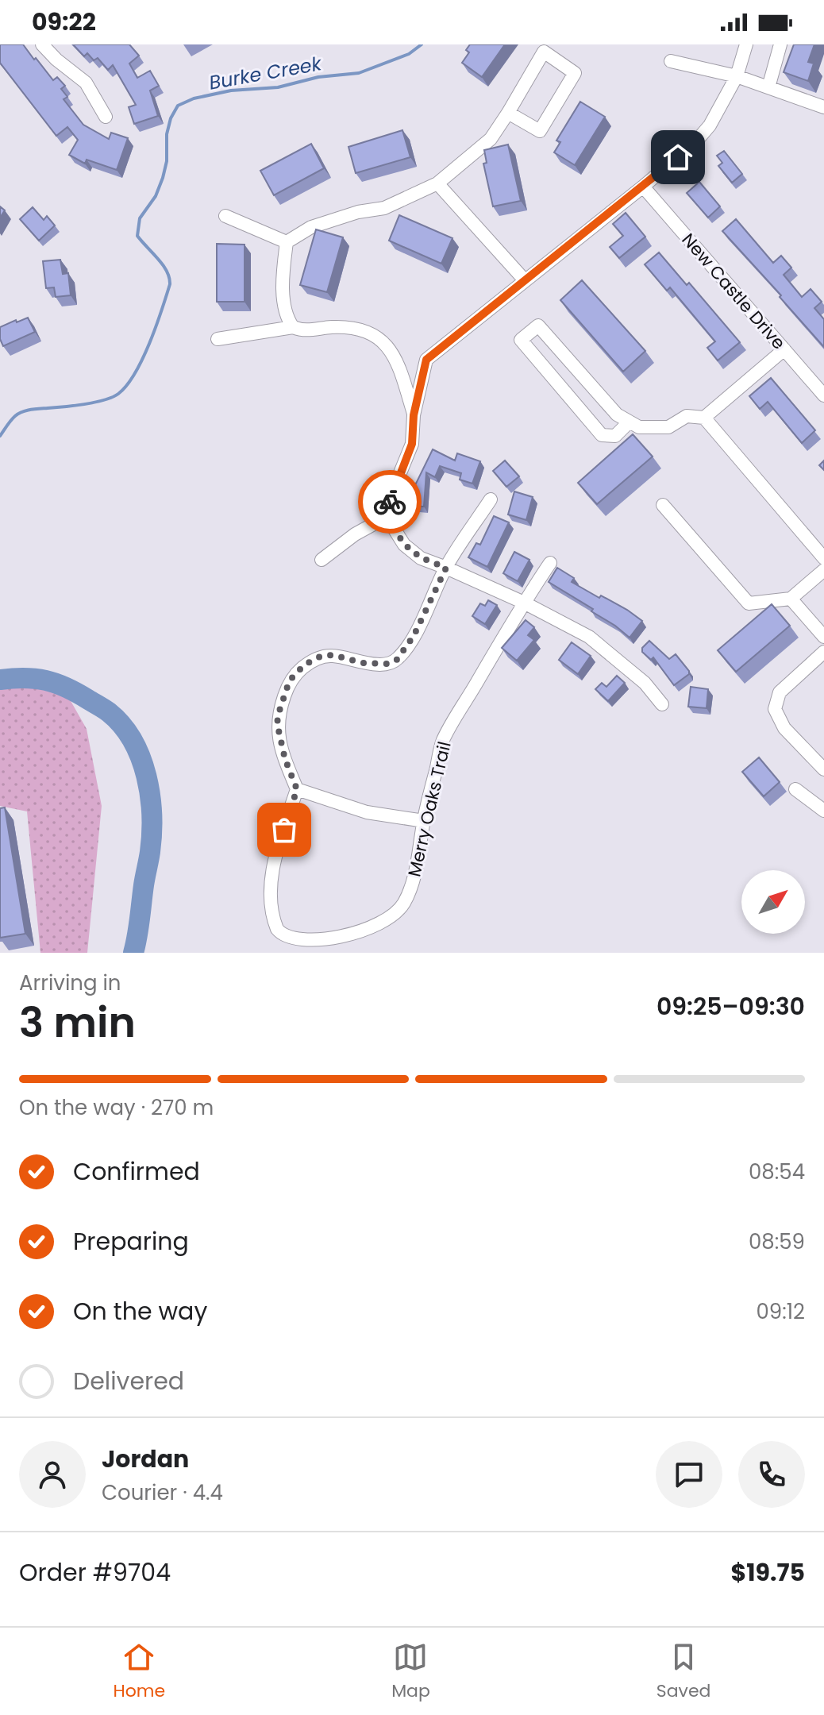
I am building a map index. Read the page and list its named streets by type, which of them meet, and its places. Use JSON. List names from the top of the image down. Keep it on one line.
{"streets":{"street":["New Castle Drive","Merry Oaks Trail"]},"water":["Burke Creek"],"north":"top right","page":{"status":"09:22","heading":["3 min","Arriving in","09:25–09:30"],"panel":["Jordan","Courier · 4.4","Order #9704","$19.75"],"bar":"On the way · 270 m","list":[["Confirmed","08:54"],["Preparing","08:59"],["On the way","09:12"],"Delivered"],"tabs":["Home","Map","Saved"]}}
